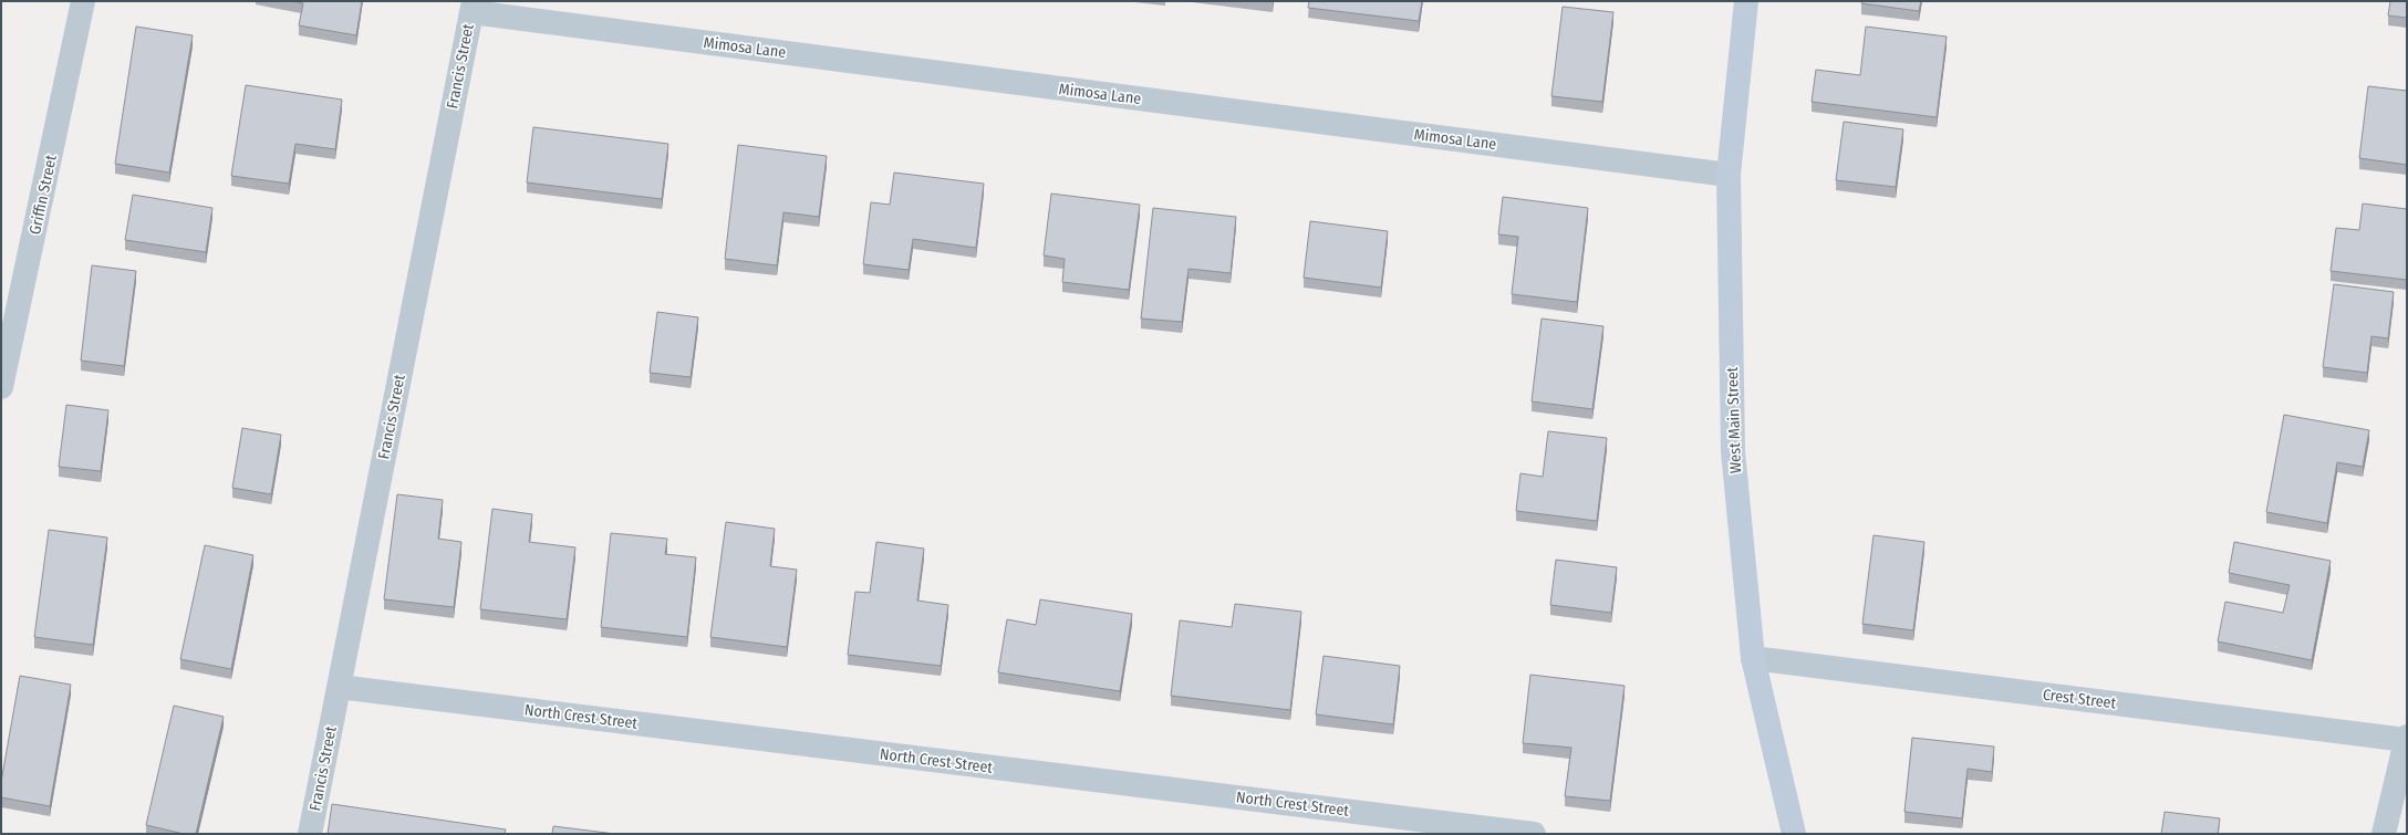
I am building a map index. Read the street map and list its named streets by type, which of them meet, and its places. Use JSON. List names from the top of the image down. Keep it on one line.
{"streets":{"main road":["West Main Street"],"street":["Mimosa Lane","Francis Street","Griffin Street","Crest Street","North Crest Street"]},"crossings":[["Mimosa Lane","Francis Street"],["Mimosa Lane","West Main Street"],["Francis Street","North Crest Street"],["West Main Street","Crest Street"]]}
